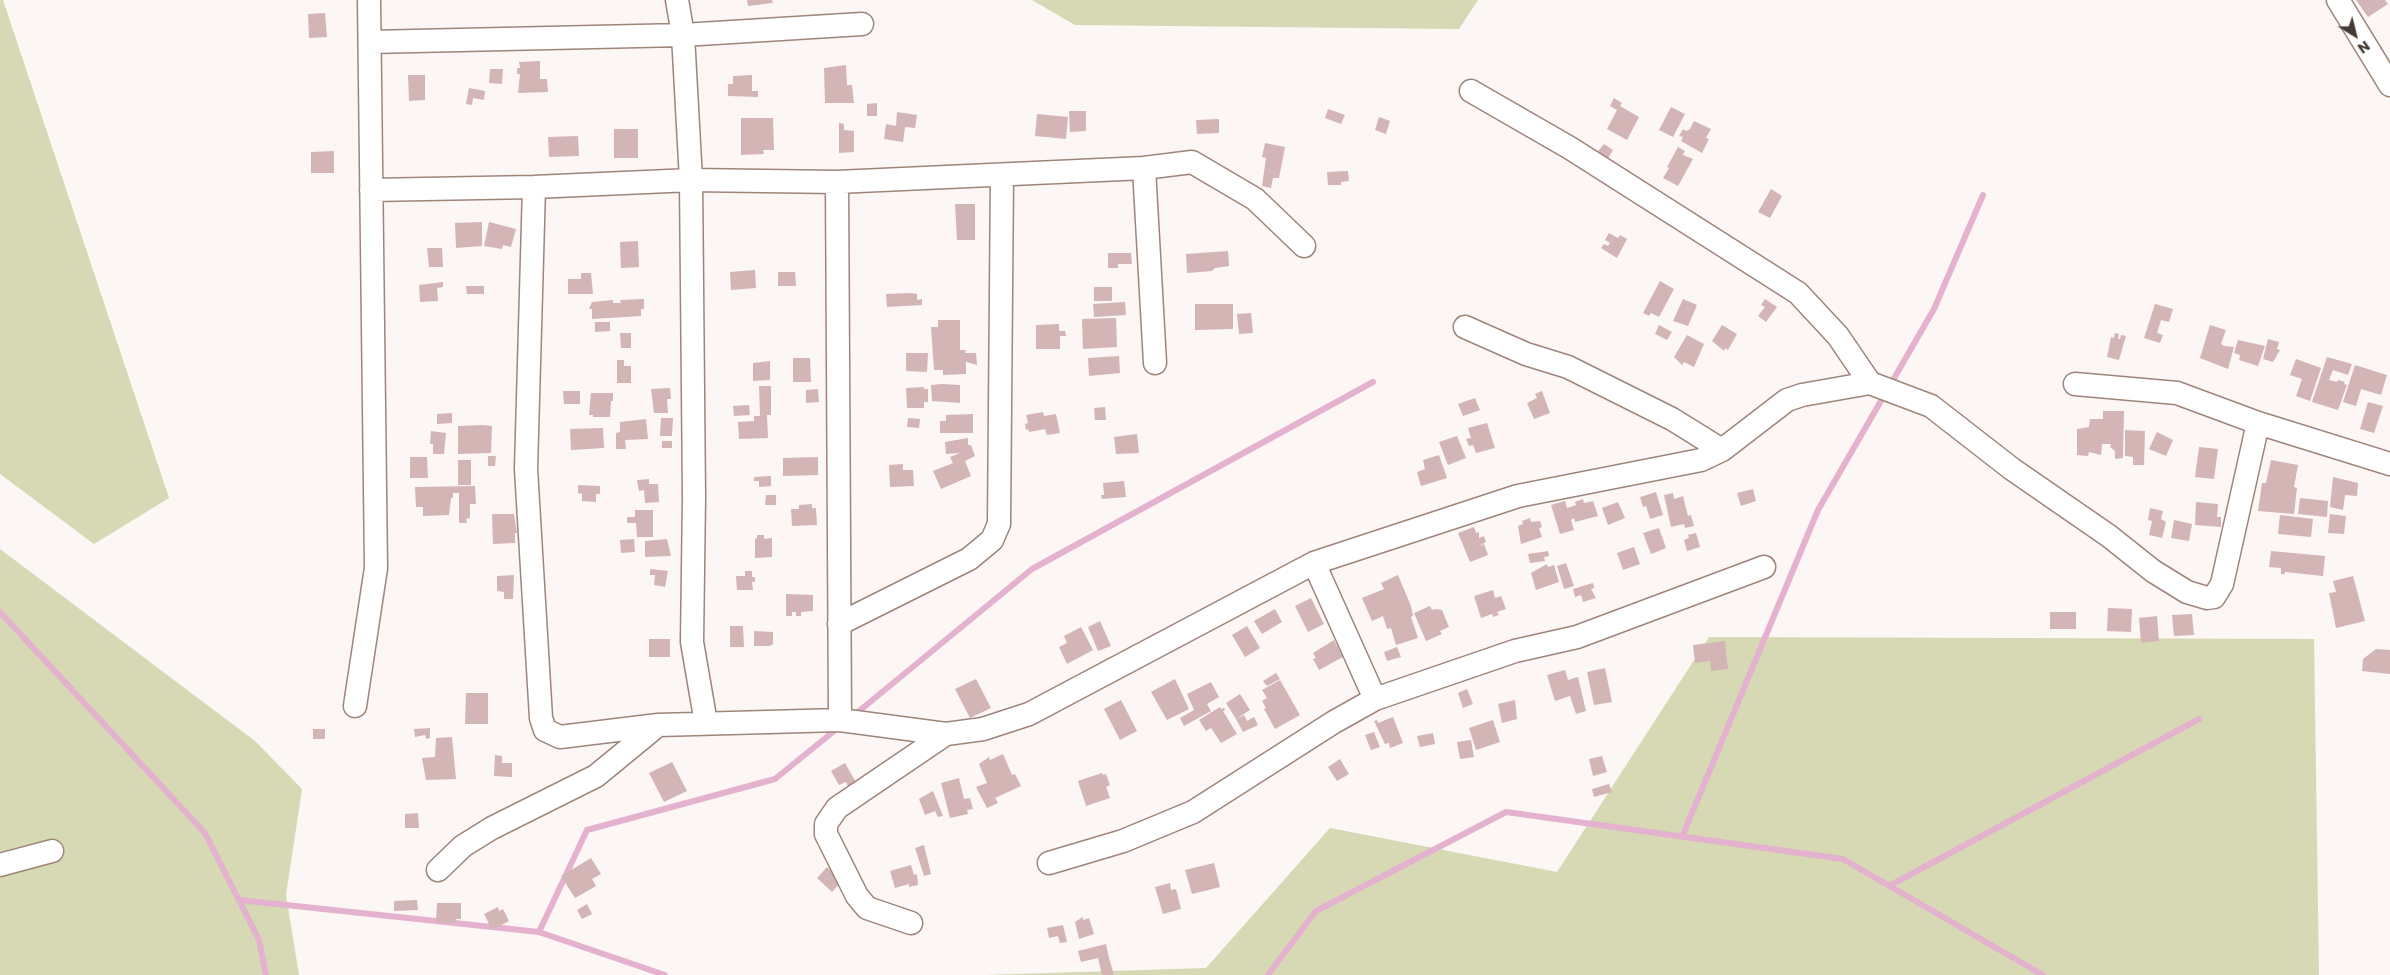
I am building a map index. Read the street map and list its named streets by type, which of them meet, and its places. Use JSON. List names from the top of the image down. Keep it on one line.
{"north":"bottom right"}
